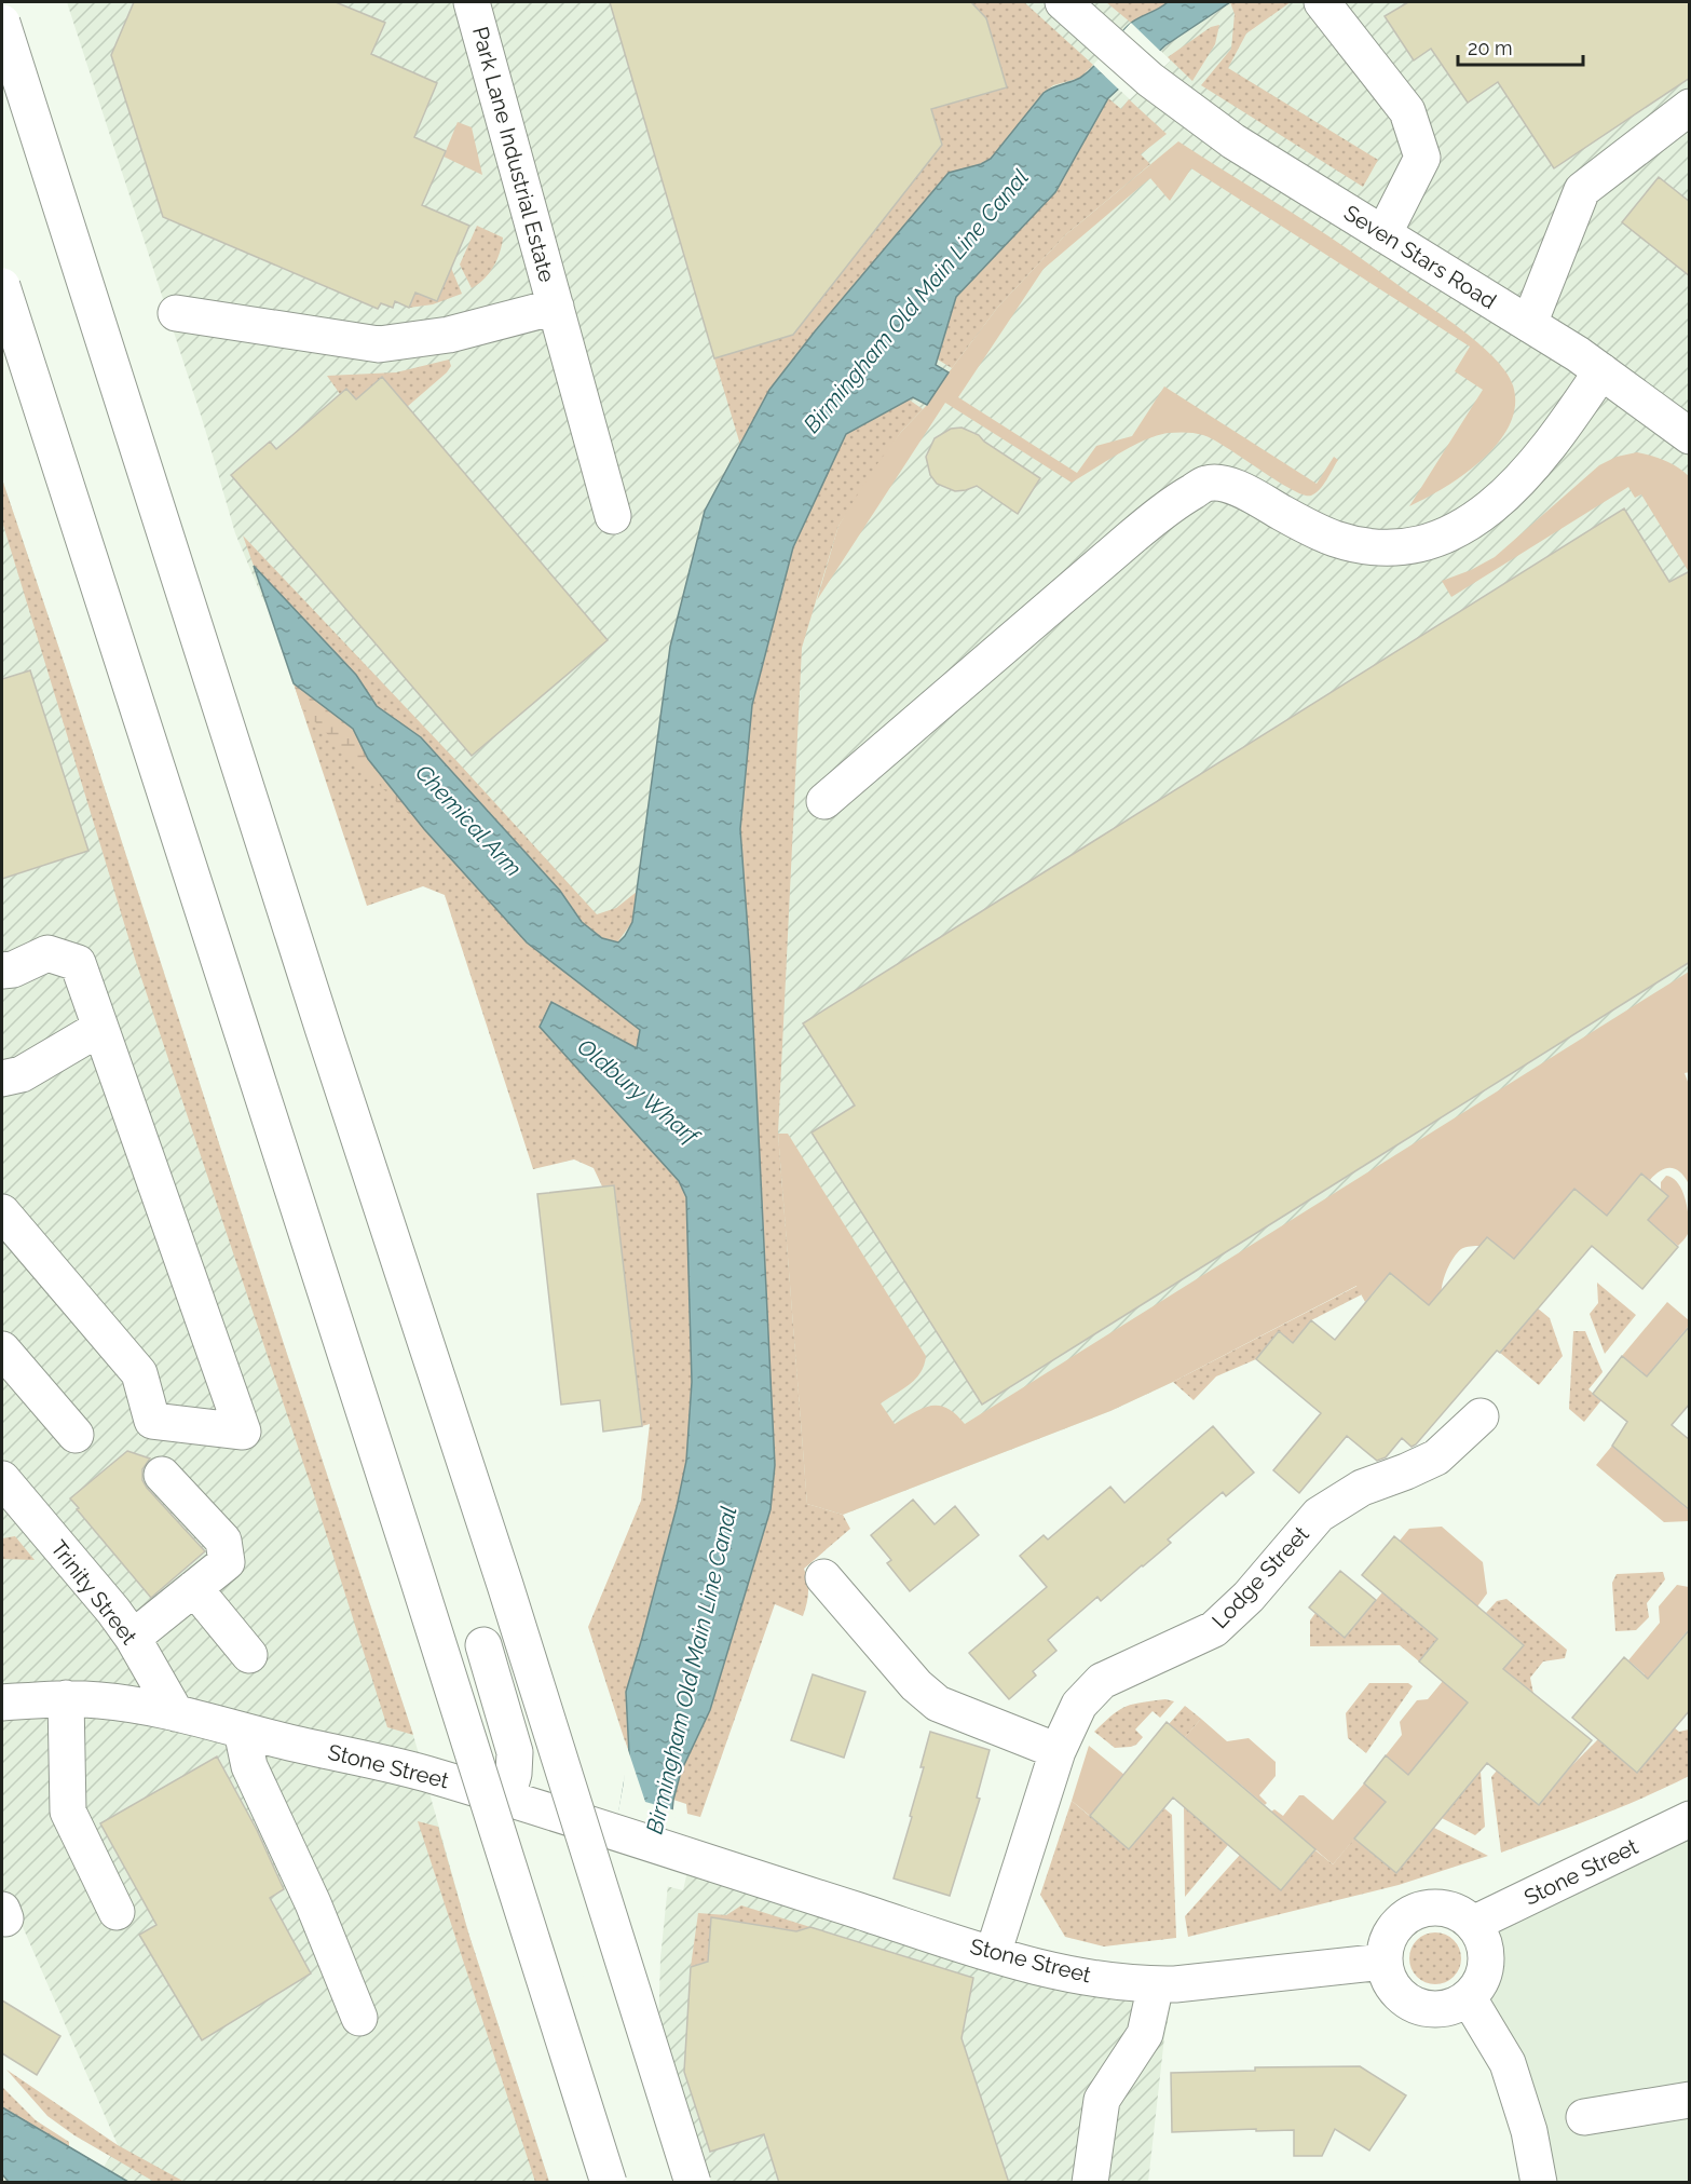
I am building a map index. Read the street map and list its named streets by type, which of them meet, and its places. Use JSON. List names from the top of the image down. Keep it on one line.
{"streets":{"main road":["Park Lane Industrial Estate","Seven Stars Road","Lodge Street","Trinity Street","Stone Street"]},"crossings":[["Lodge Street","Stone Street"],["Trinity Street","Stone Street"]],"water":["Birmingham Old Main Line Canal","Chemical Arm","Oldbury Wharf"],"scale_bar":"20 m"}
